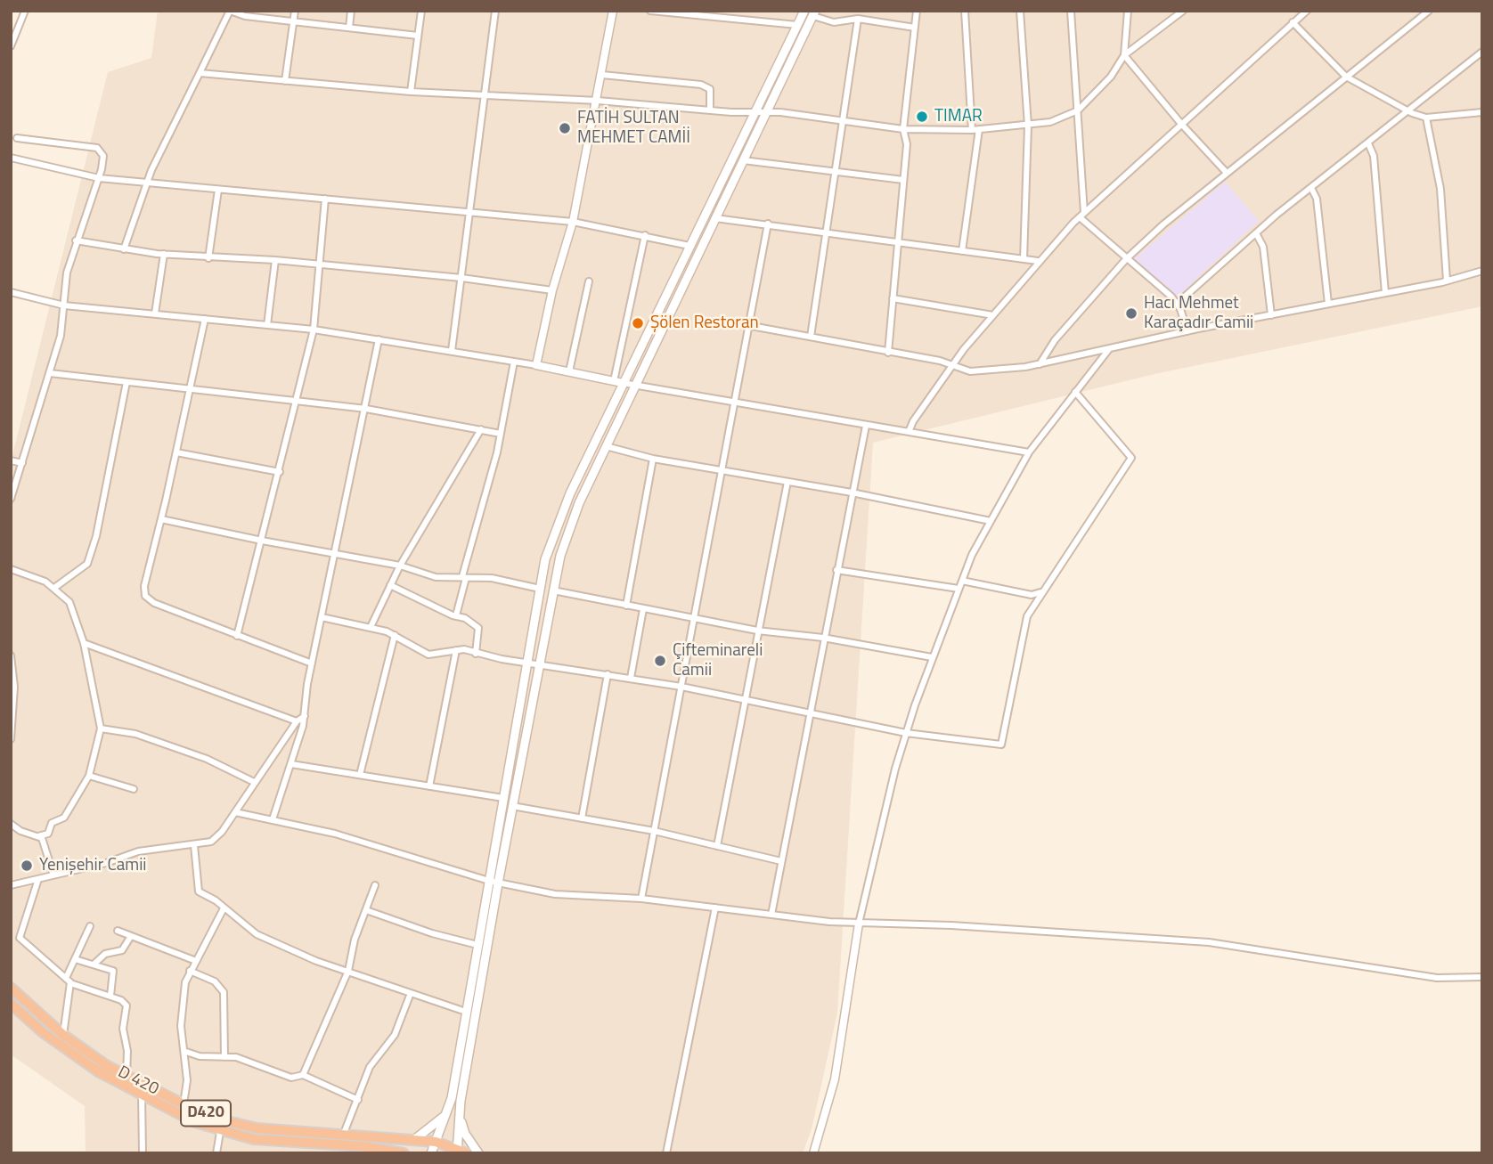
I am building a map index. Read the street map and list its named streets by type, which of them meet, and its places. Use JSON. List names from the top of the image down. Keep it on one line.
{"streets":{"highway":["D 420","D420"]},"crossings":[["D 420","D420"]],"places":["TIMAR","FATİH SULTAN MEHMET CAMİİ","Hacı Mehmet Karaçadır Camii","Şölen Restoran","Çifteminareli Camii","Yenişehir Camii"]}
